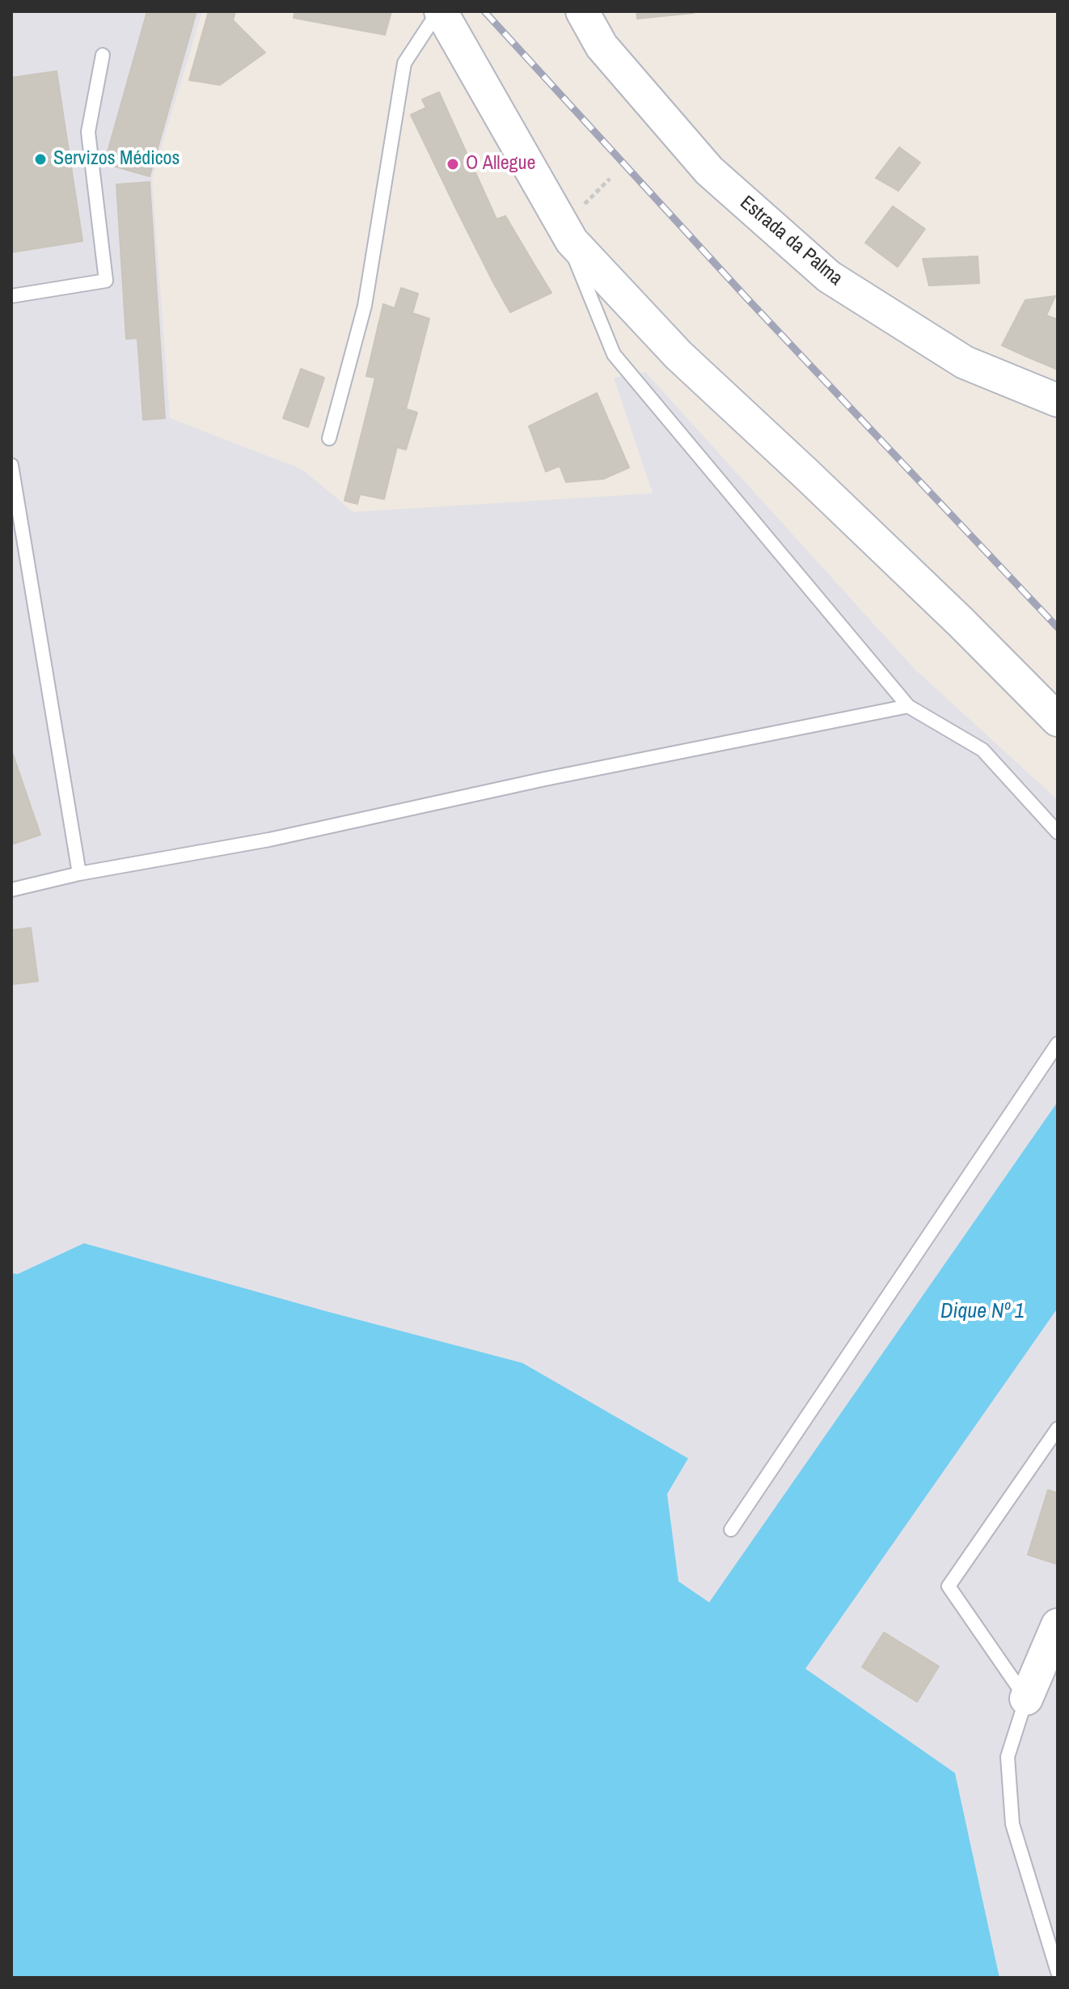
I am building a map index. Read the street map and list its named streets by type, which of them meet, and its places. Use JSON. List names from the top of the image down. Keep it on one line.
{"streets":{"street":["Estrada da Palma"]},"water":["Dique Nº 1"],"places":["Servizos Médicos","O Allegue"]}
